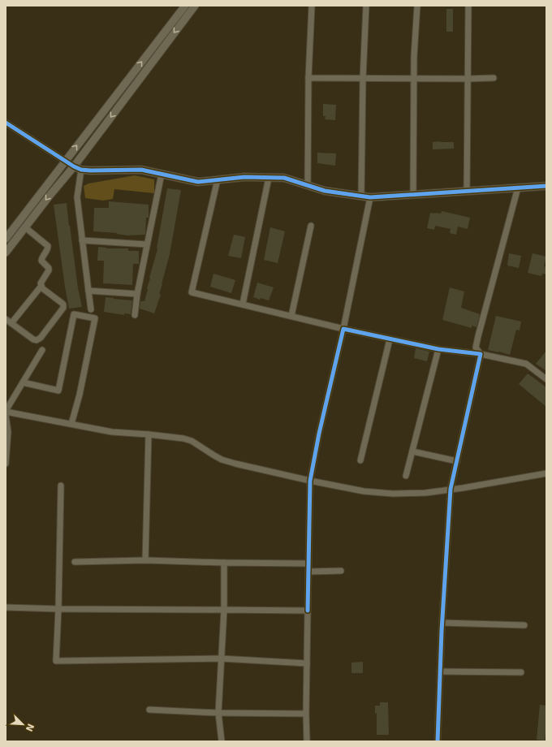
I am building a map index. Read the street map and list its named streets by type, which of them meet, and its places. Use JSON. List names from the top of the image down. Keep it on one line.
{"north":"bottom right"}
